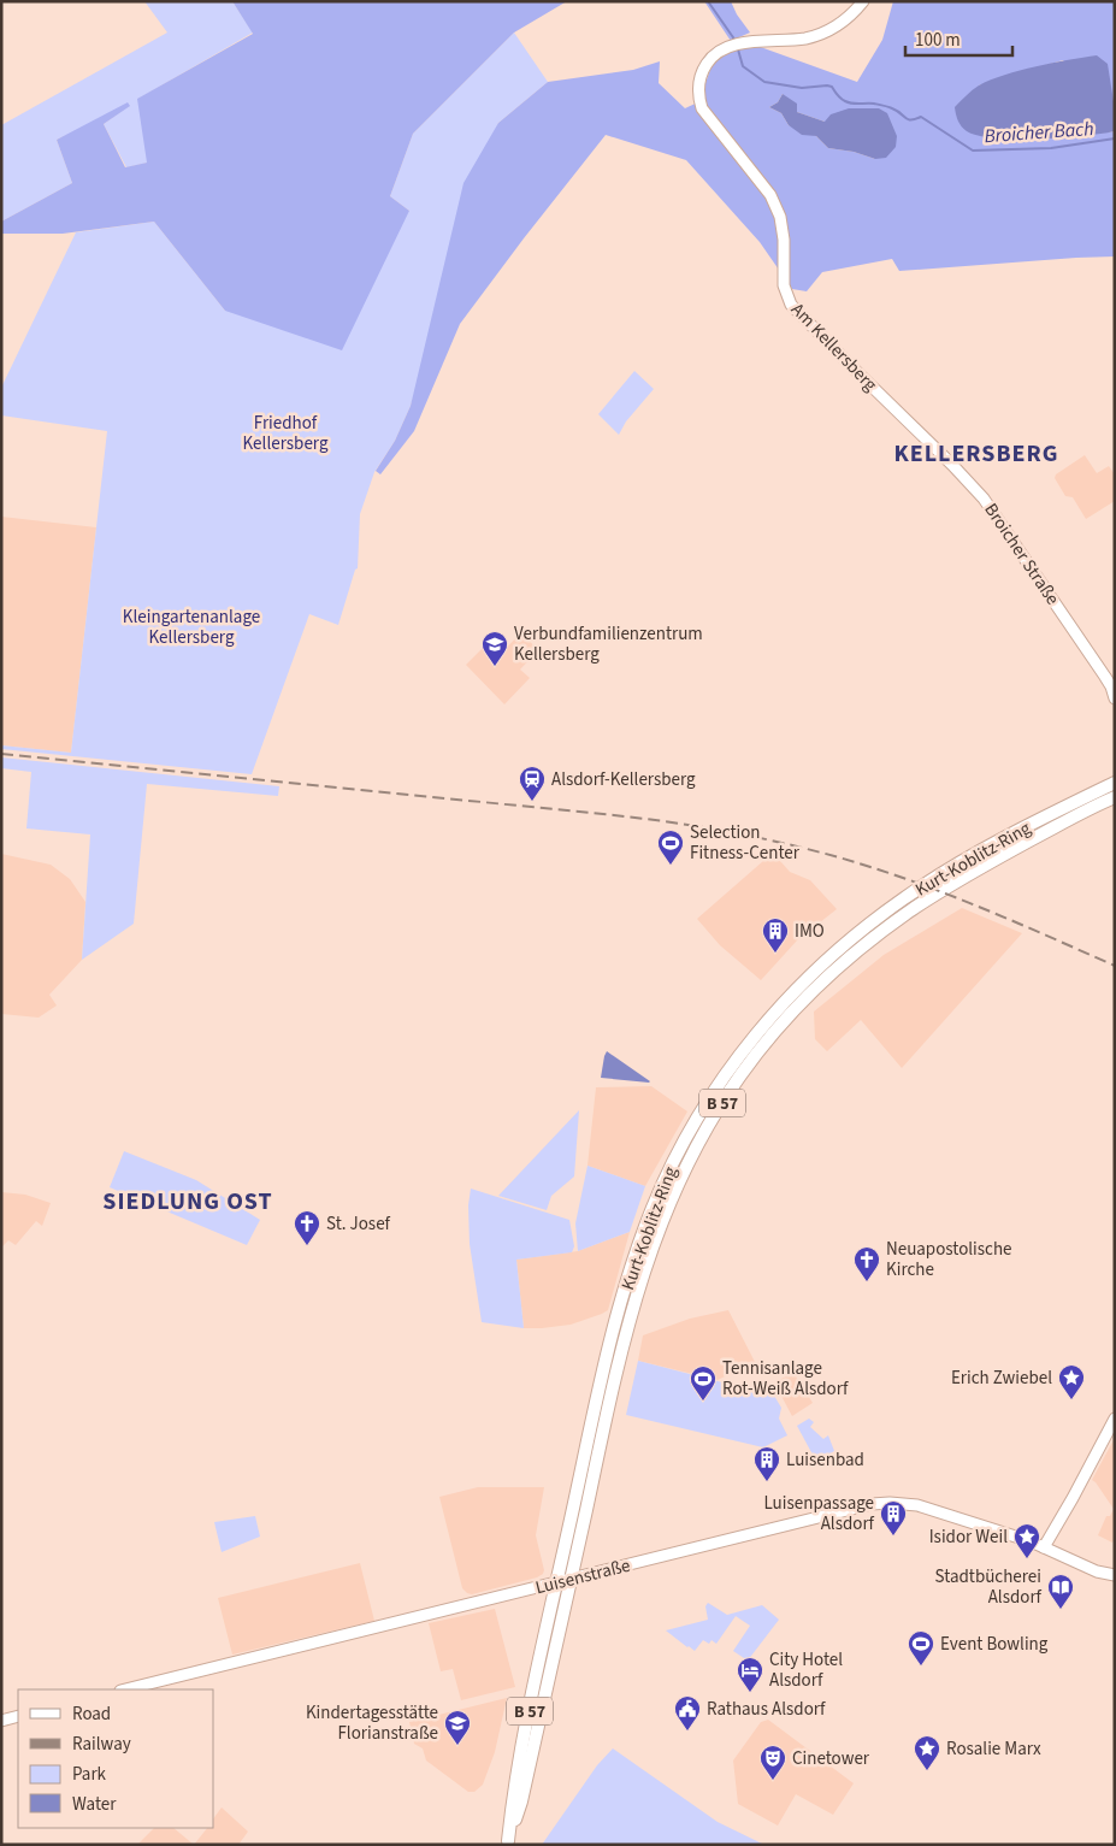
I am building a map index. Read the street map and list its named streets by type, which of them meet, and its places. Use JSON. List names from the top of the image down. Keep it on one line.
{"streets":{"main road":["Am Kellersberg","Broicher Straße","Kurt-Koblitz-Ring","B 57","Luisenstraße"]},"crossings":[["Am Kellersberg","Broicher Straße"],["Kurt-Koblitz-Ring","Luisenstraße"]],"districts":["KELLERSBERG","SIEDLUNG OST"],"water":["Broicher Bach"],"parks":["Friedhof Kellersberg","Kleingartenanlage Kellersberg"],"places":{"school or university":["Verbundfamilienzentrum Kellersberg","Kindertagesstätte Florianstraße"],"station":["Alsdorf-Kellersberg"],"sports":["Selection Fitness-Center","Tennisanlage Rot-Weiß Alsdorf","Event Bowling"],"building":["IMO","Luisenbad","Luisenpassage Alsdorf"],"church":["St. Josef","Neuapostolische Kirche"],"place":["Erich Zwiebel","Isidor Weil","Rosalie Marx"],"library":["Stadtbücherei Alsdorf"],"hotel":["City Hotel Alsdorf"],"public building":["Rathaus Alsdorf"],"theatre":["Cinetower"]},"legend":["Road","Railway","Park","Water"],"scale_bar":"100 m"}
